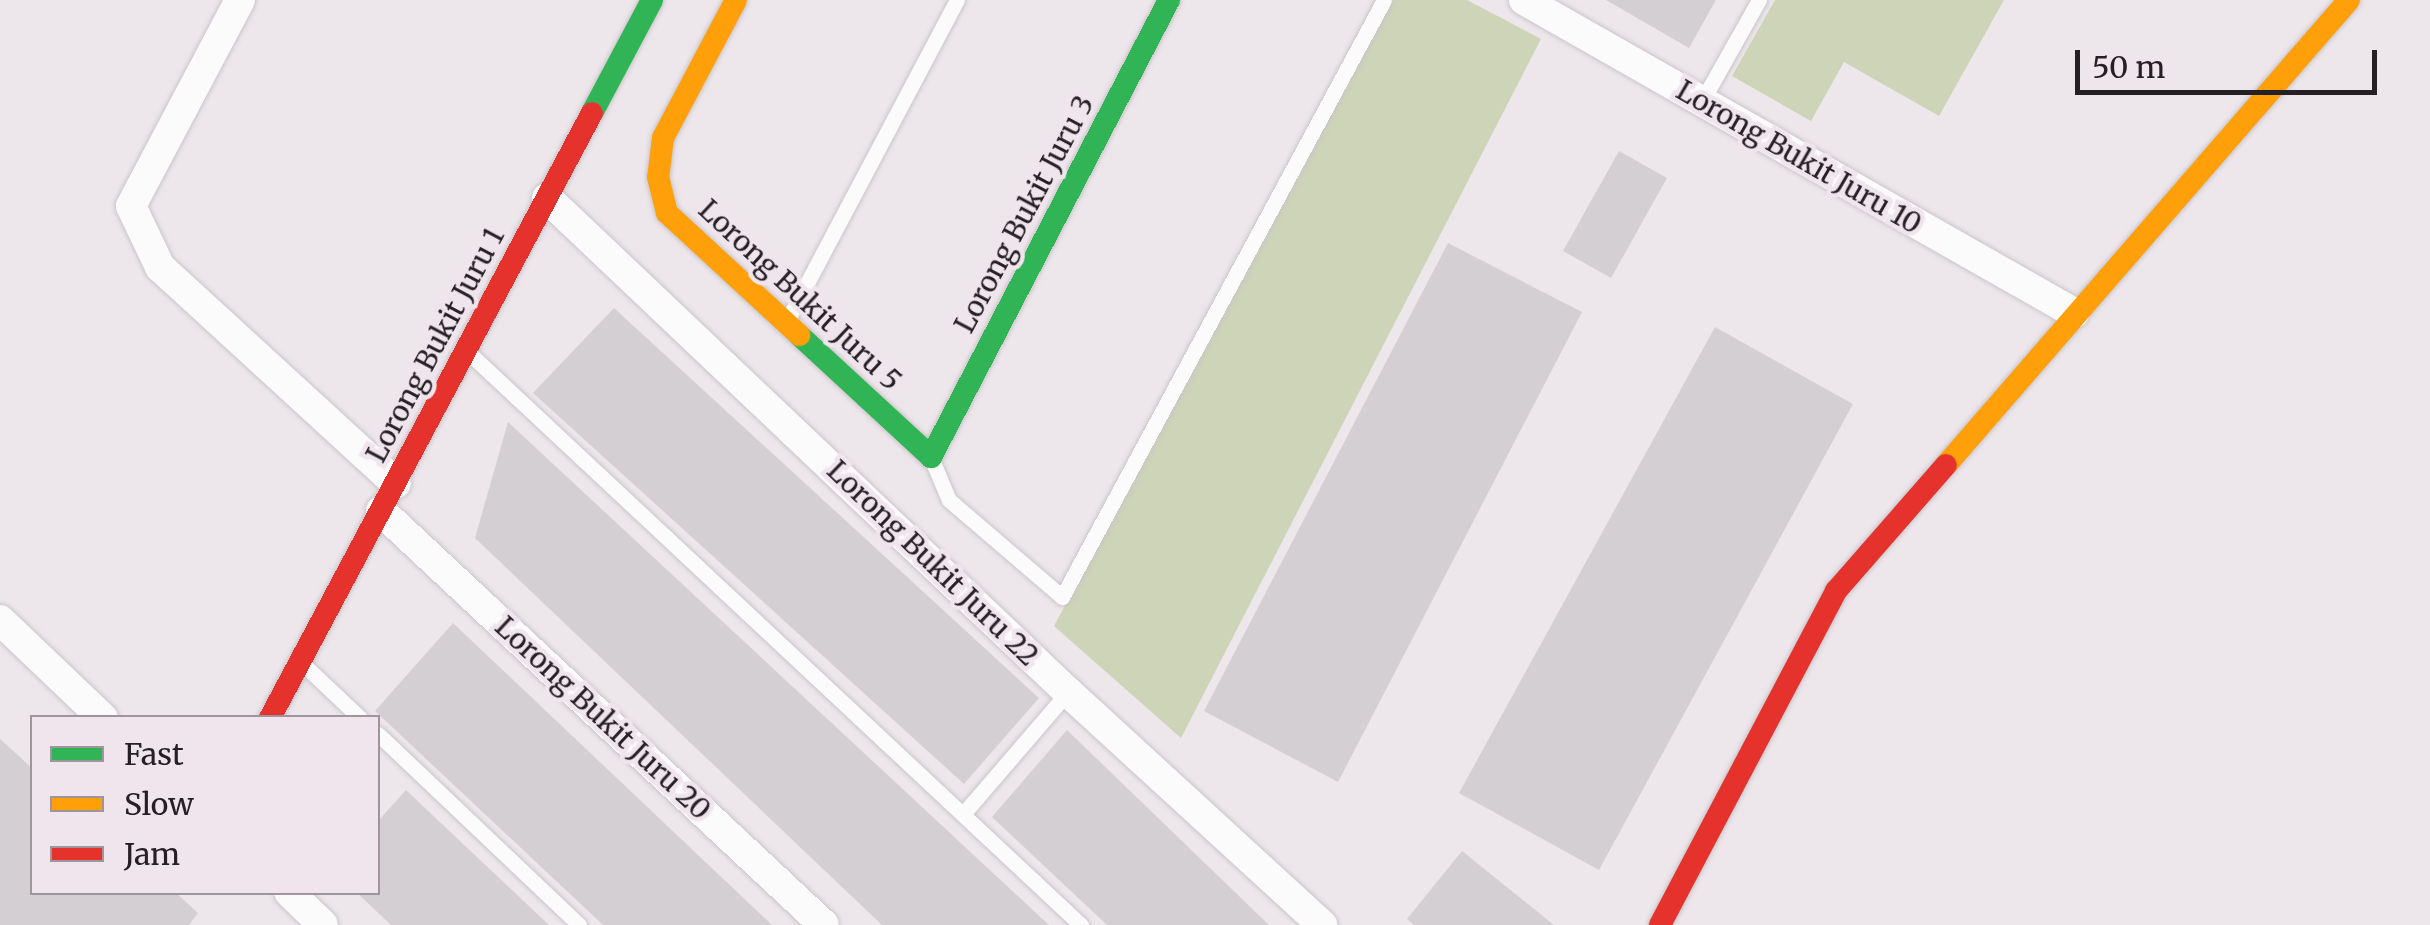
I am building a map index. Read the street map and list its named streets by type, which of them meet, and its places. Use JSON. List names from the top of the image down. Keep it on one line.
{"streets":{"street":["Lorong Bukit Juru 10","Lorong Bukit Juru 3","Lorong Bukit Juru 5","Lorong Bukit Juru 1","Lorong Bukit Juru 22","Lorong Bukit Juru 20"]},"crossings":[["Lorong Bukit Juru 3","Lorong Bukit Juru 5"],["Lorong Bukit Juru 1","Lorong Bukit Juru 22"],["Lorong Bukit Juru 1","Lorong Bukit Juru 20"]],"legend":["Fast","Slow","Jam"],"scale_bar":"50 m"}
